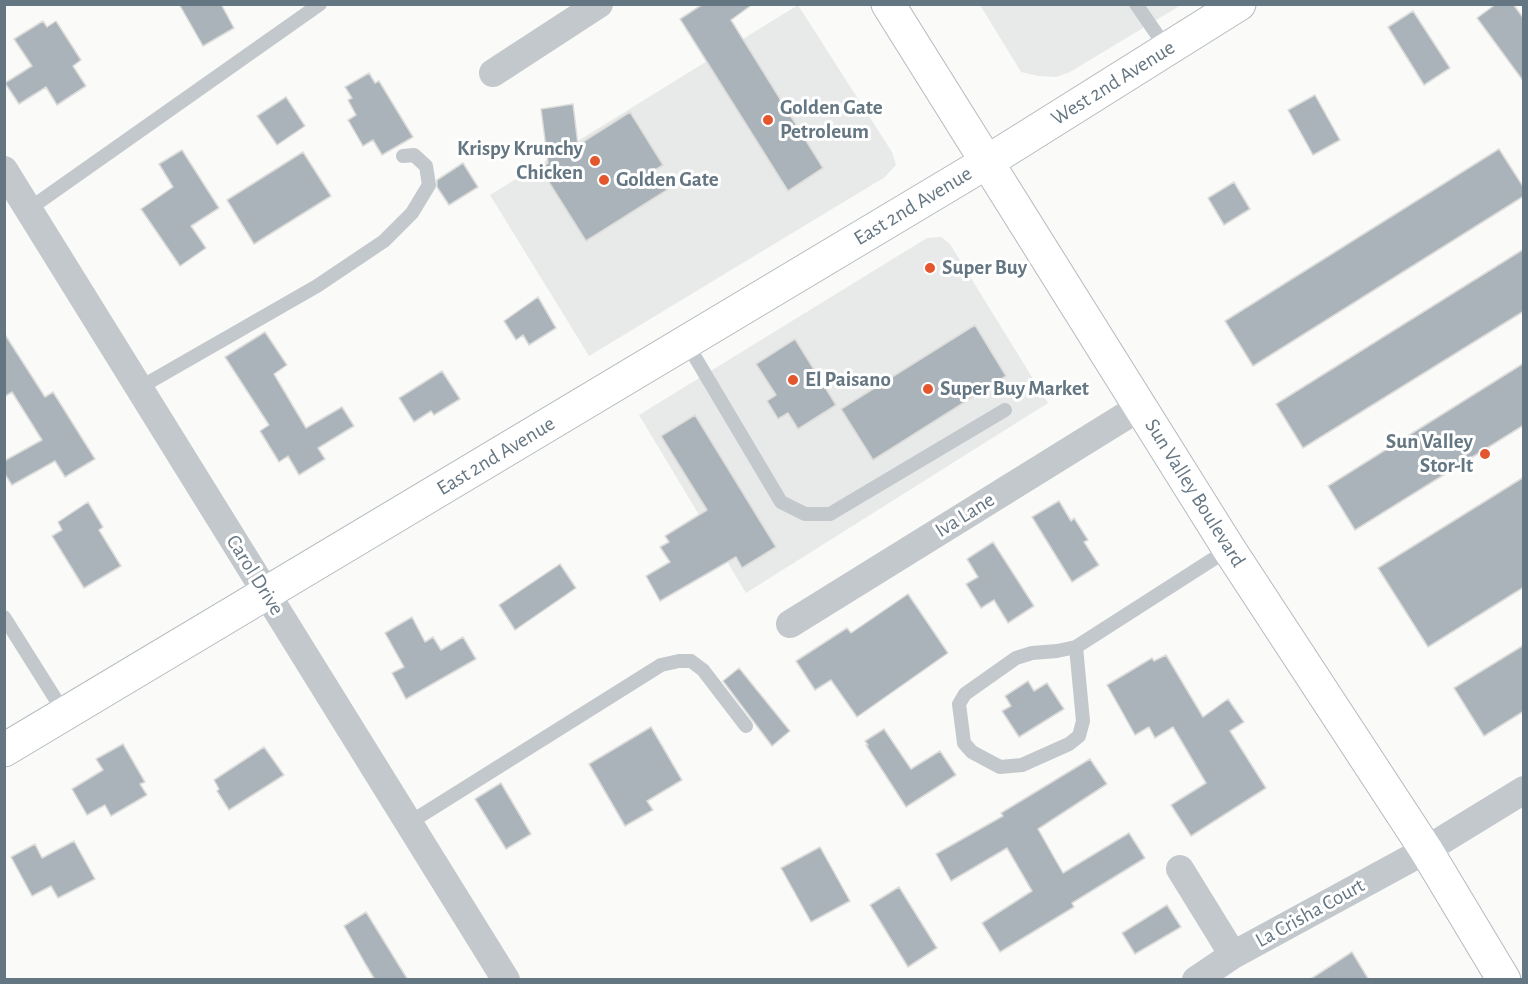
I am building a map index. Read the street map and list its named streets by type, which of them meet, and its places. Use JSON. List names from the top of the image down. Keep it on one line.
{"streets":{"street":["West 2nd Avenue","East 2nd Avenue","Sun Valley Boulevard","Iva Lane","Carol Drive","La Crisha Court"]},"crossings":[["West 2nd Avenue","East 2nd Avenue"],["West 2nd Avenue","Sun Valley Boulevard"],["East 2nd Avenue","Sun Valley Boulevard"],["East 2nd Avenue","Carol Drive"],["Sun Valley Boulevard","Iva Lane"],["Sun Valley Boulevard","La Crisha Court"]],"places":["Golden Gate Petroleum","Krispy Krunchy Chicken","Golden Gate","Super Buy","El Paisano","Super Buy Market","Sun Valley Stor-It"]}
